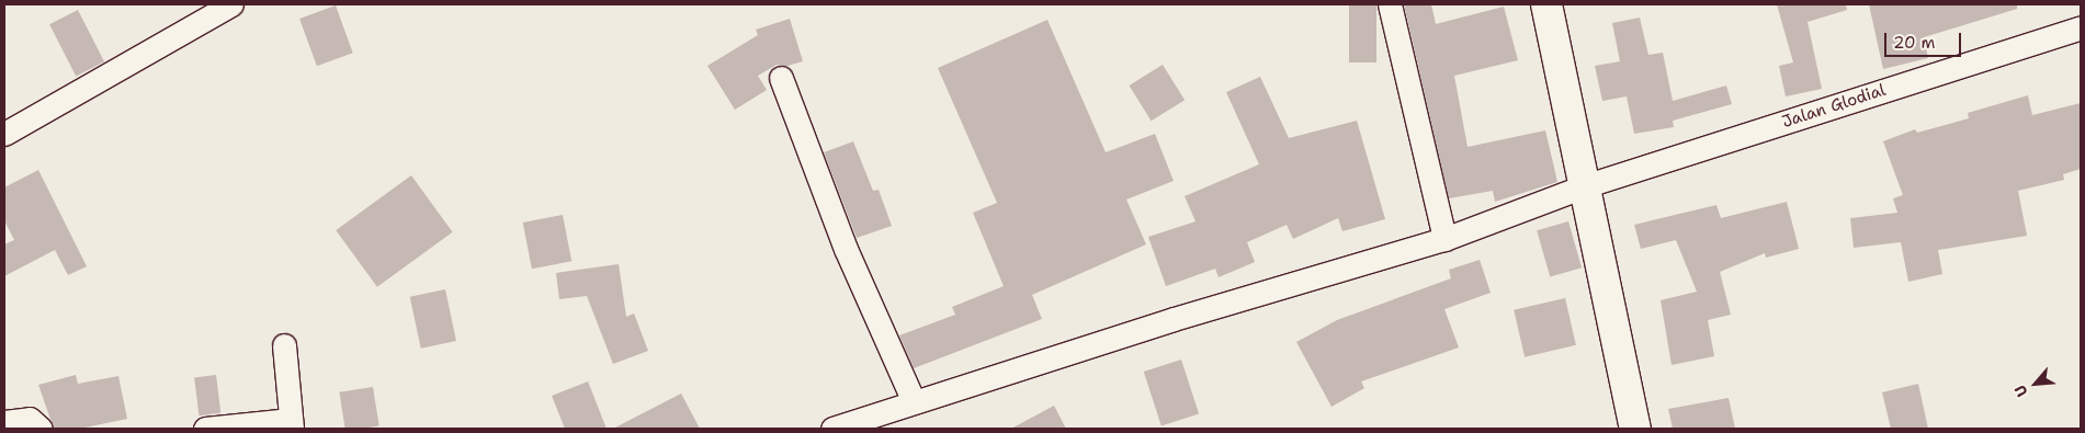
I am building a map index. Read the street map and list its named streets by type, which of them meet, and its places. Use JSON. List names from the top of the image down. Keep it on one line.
{"streets":{"street":["Jalan Glodial"]},"scale_bar":"20 m","north":"bottom left"}
